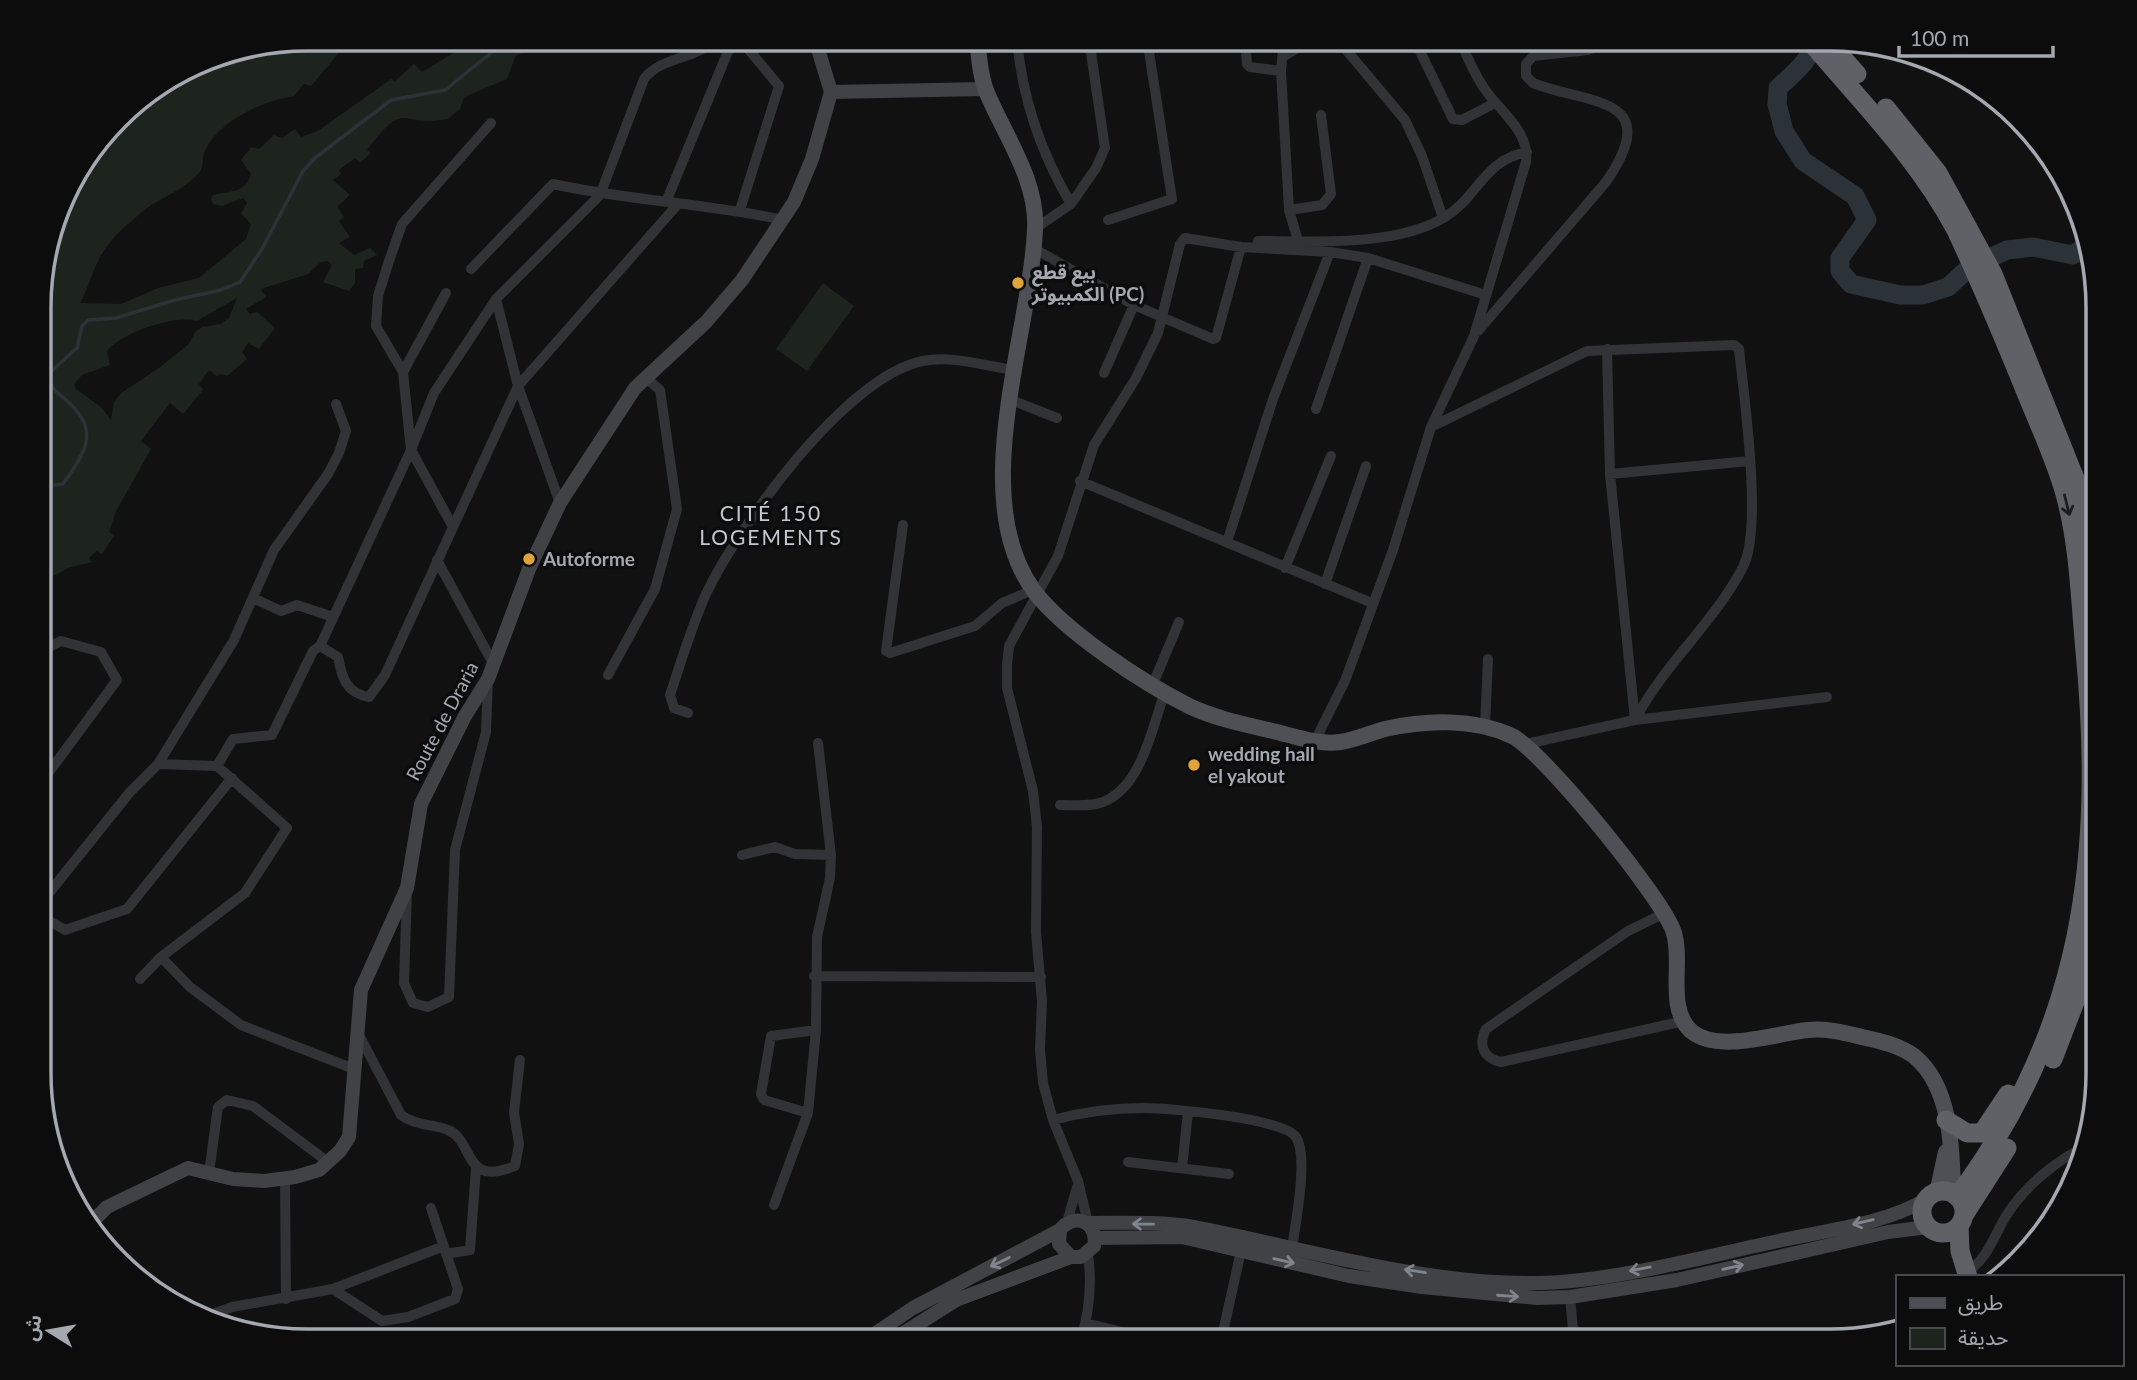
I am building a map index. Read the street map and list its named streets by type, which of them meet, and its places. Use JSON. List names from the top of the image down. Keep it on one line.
{"streets":{"main road":["Route de Draria"]},"districts":["CITÉ 150 LOGEMENTS"],"places":["بيع قطع الكمبيوتر (PC)","Autoforme","wedding hall el yakout"],"legend":["طريق","حديقة"],"scale_bar":"100 m","north":"left"}
